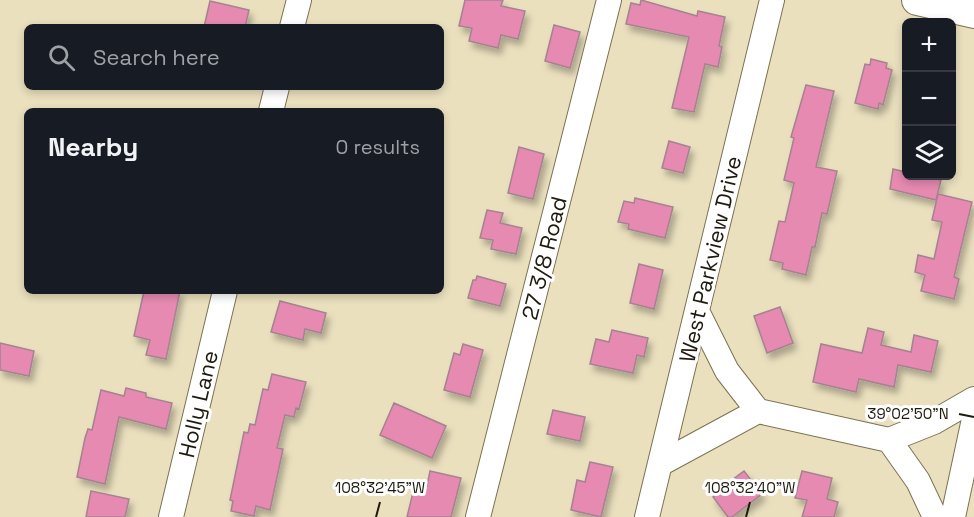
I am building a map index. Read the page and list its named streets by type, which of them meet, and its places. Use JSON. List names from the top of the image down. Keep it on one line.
{"streets":{"street":["27 3/8 Road","West Parkview Drive","Holly Lane"]},"page":{"map_buttons":["+","−"],"search":"Search here","heading":["Nearby","0 results"]},"coordinates":["39°02'50\"N","108°32'45\"W","108°32'40\"W"]}
